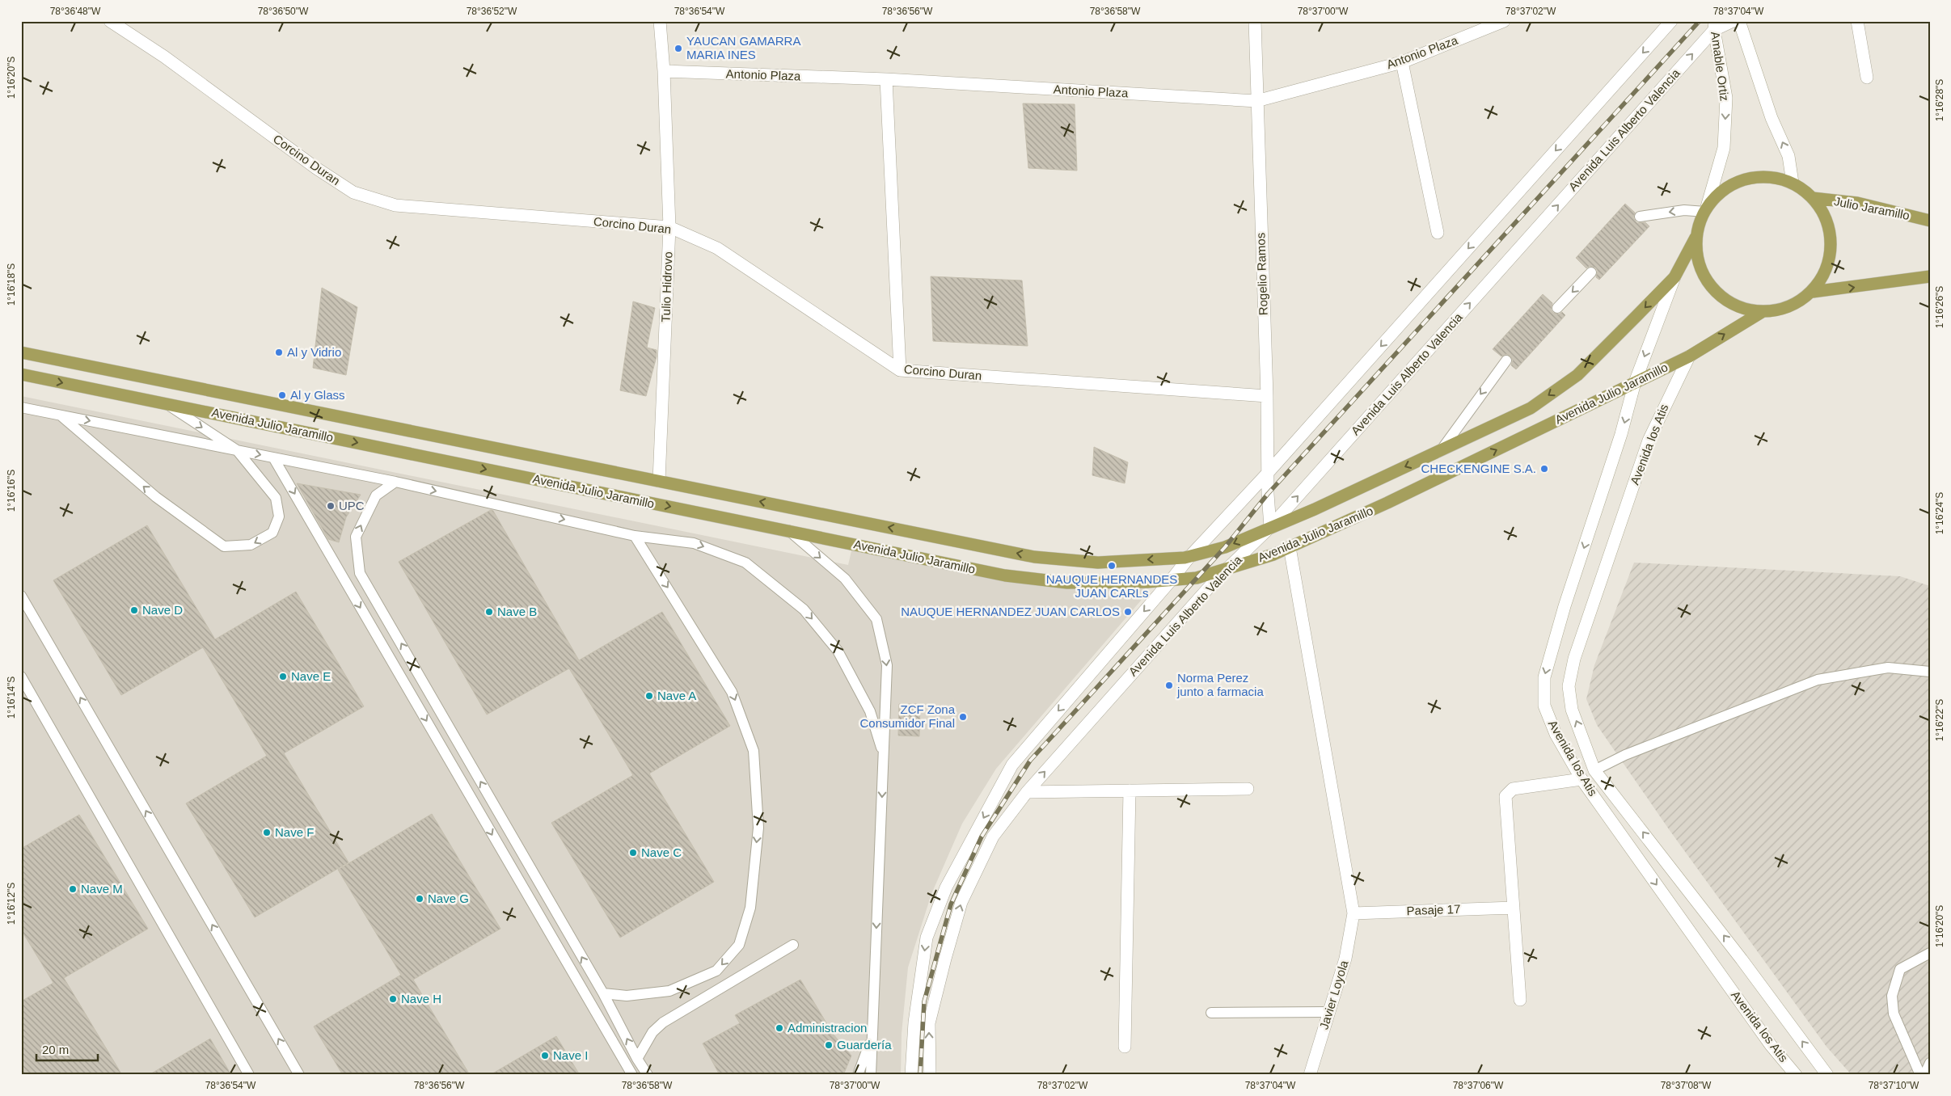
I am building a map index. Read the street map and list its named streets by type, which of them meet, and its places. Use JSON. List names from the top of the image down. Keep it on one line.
{"streets":{"main road":["Julio Jaramillo","Avenida Julio Jaramillo"],"street":["Antonio Plaza","Amable Ortiz","Avenida Luis Alberto Valencia","Corcino Duran","Rogelio Ramos","Tulio Hidrovo","Avenida los Atis","Pasaje 17","Javier Loyola"]},"crossings":[["Antonio Plaza","Rogelio Ramos"],["Antonio Plaza","Tulio Hidrovo"],["Amable Ortiz","Avenida Luis Alberto Valencia"],["Amable Ortiz","Julio Jaramillo"],["Amable Ortiz","Avenida Julio Jaramillo"],["Avenida Luis Alberto Valencia","Rogelio Ramos"],["Avenida Luis Alberto Valencia","Avenida Julio Jaramillo"],["Corcino Duran","Rogelio Ramos"],["Corcino Duran","Tulio Hidrovo"],["Julio Jaramillo","Avenida Julio Jaramillo"],["Rogelio Ramos","Avenida Julio Jaramillo"],["Tulio Hidrovo","Avenida Julio Jaramillo"],["Avenida Julio Jaramillo","Avenida los Atis"],["Pasaje 17","Javier Loyola"]],"places":["YAUCAN GAMARRA MARIA INES","Al y Vidrio","Al y Glass","CHECKENGINE S.A.","UPC","NAUQUE HERNANDES JUAN CARLs","Nave D","Nave B","NAUQUE HERNANDEZ JUAN CARLOS","Nave E","Norma Perez junto a farmacia","Nave A","ZCF Zona Consumidor Final","Nave F","Nave C","Nave M","Nave G","Nave H","Administracion","Guardería","Nave I"],"scale_bar":"20 m","coordinates":["78°36'48\"W","78°36'50\"W","78°36'52\"W","78°36'54\"W","78°36'56\"W","78°36'58\"W","78°37'00\"W","78°37'02\"W","78°37'04\"W","1°16'20\"S","1°16'28\"S","1°16'18\"S","1°16'26\"S","1°16'16\"S","1°16'24\"S","1°16'14\"S","1°16'22\"S","1°16'12\"S","78°37'06\"W","78°37'08\"W","78°37'10\"W"]}
